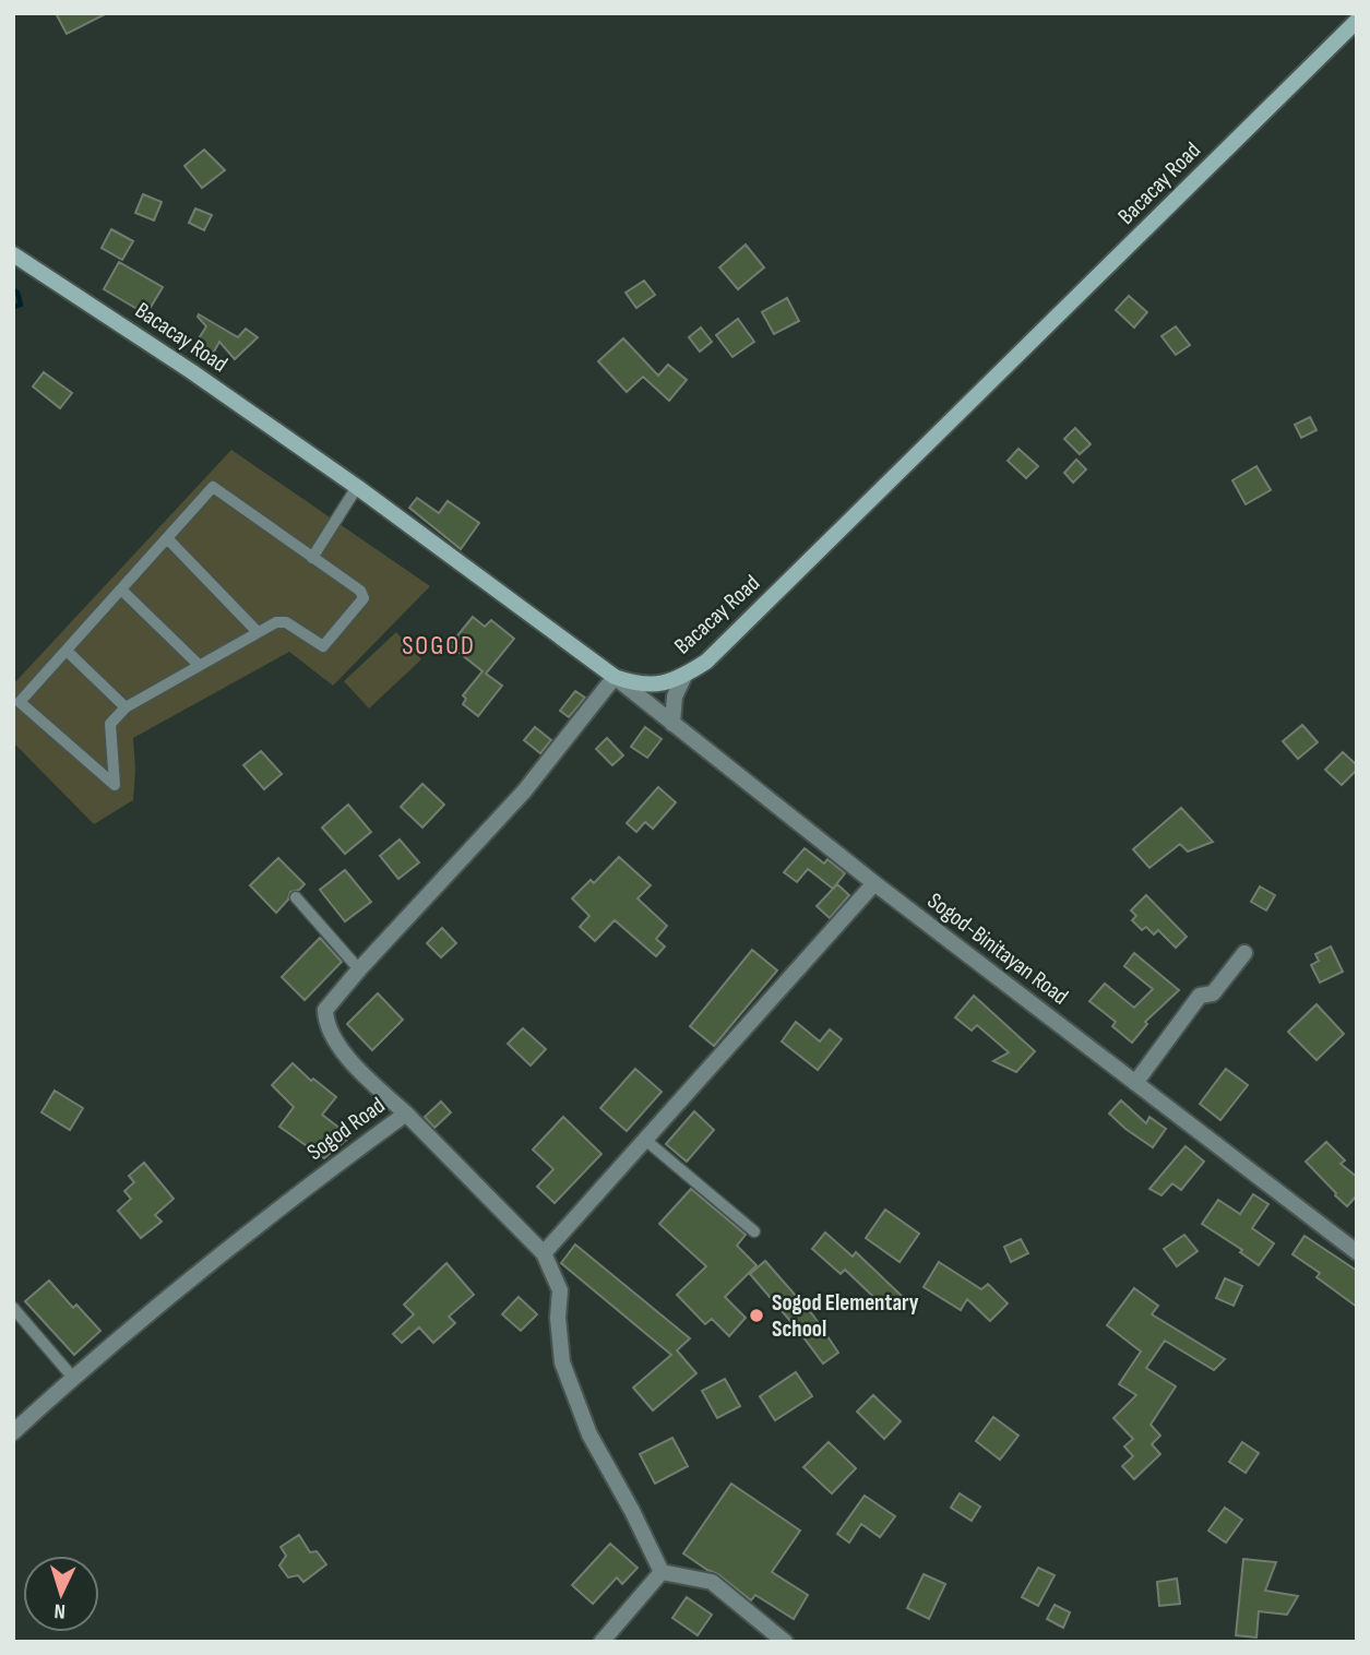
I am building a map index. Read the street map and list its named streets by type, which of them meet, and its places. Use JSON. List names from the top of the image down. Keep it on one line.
{"streets":{"main road":["Bacacay Road"],"street":["Sogod-Binitayan Road","Sogod Road"]},"crossings":[["Bacacay Road","Sogod-Binitayan Road"],["Bacacay Road","Sogod Road"],["Sogod-Binitayan Road","Sogod Road"]],"districts":["SOGOD"],"places":["Sogod Elementary School"],"north":"bottom"}
